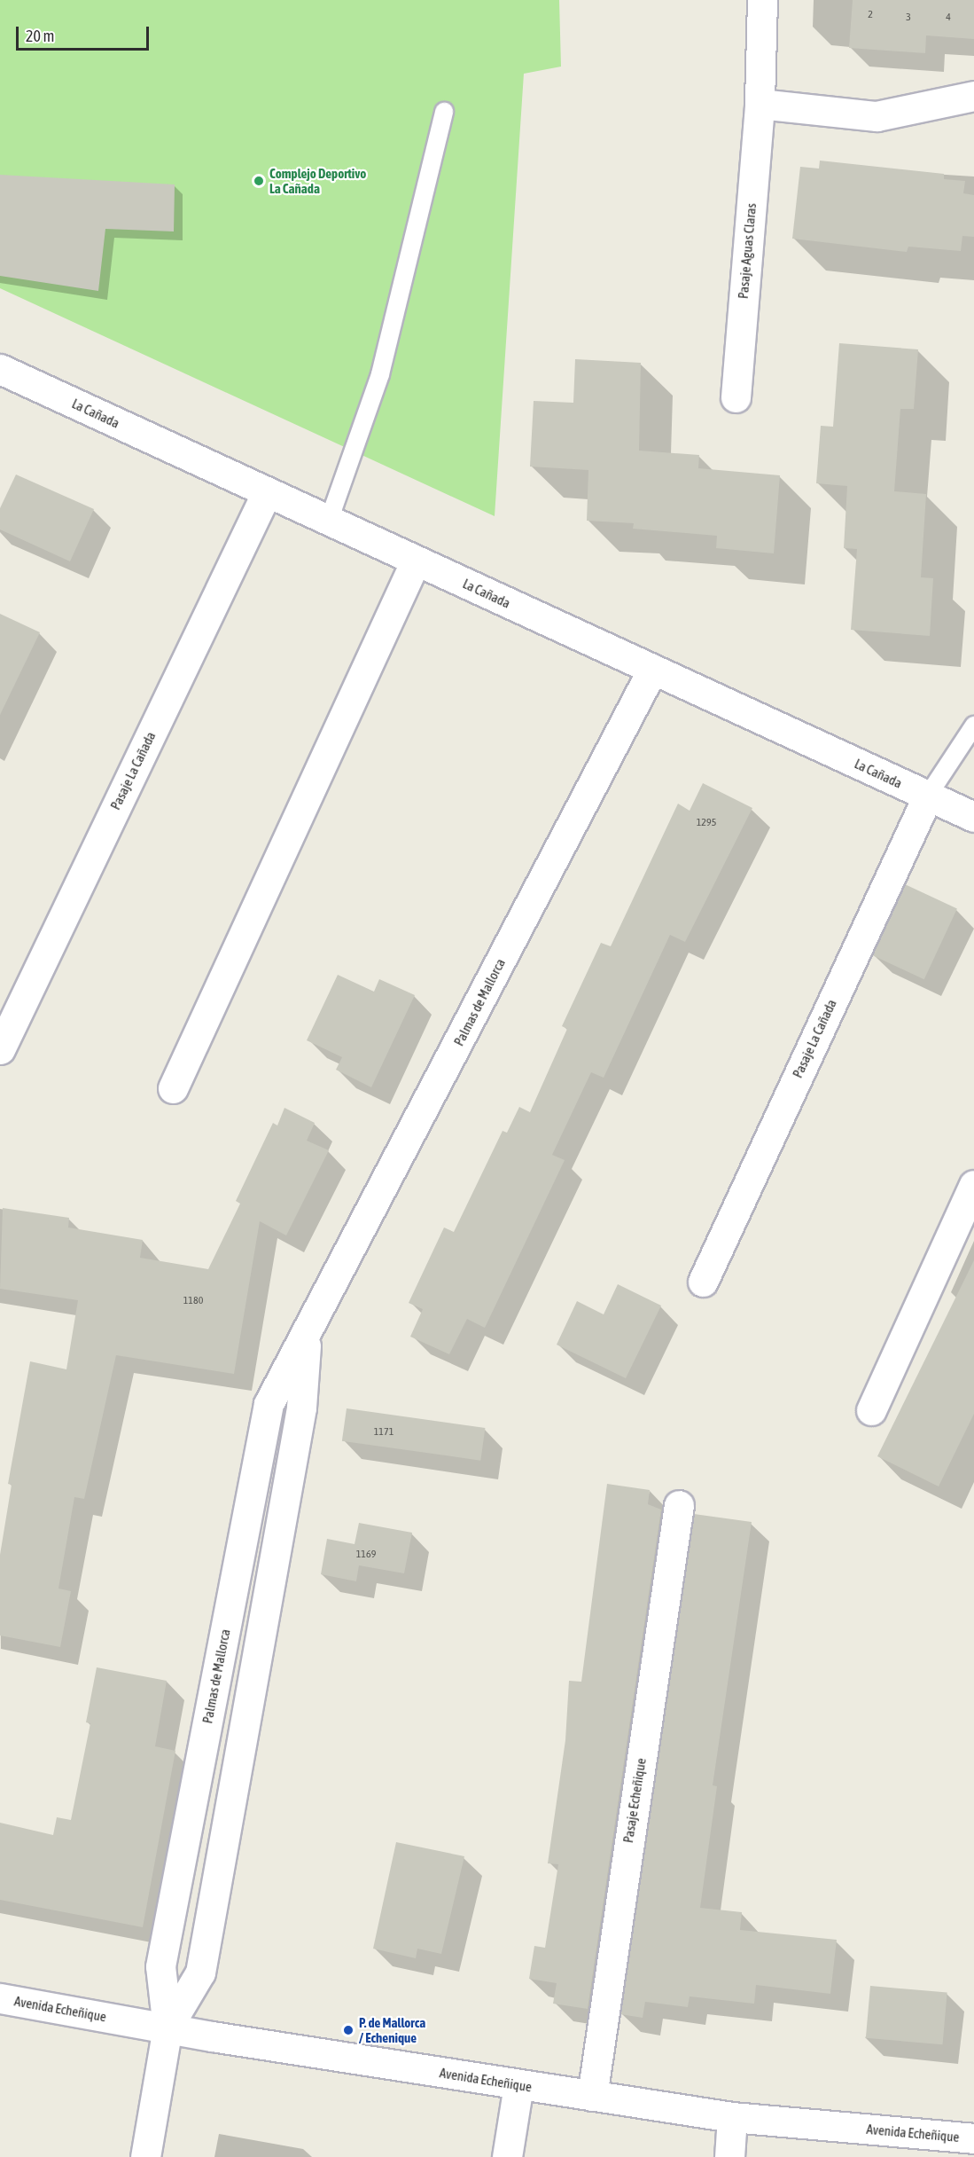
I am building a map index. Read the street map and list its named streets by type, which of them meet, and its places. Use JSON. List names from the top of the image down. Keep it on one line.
{"streets":{"street":["Pasaje Aguas Claras","La Cañada","Pasaje La Cañada","Palmas de Mallorca","Pasaje Echeñique","Avenida Echeñique"]},"crossings":[["La Cañada","Pasaje La Cañada"],["La Cañada","Palmas de Mallorca"],["Palmas de Mallorca","Avenida Echeñique"],["Pasaje Echeñique","Avenida Echeñique"]],"places":["Complejo Deportivo La Cañada","P. de Mallorca / Echenique"],"house_numbers":["2","3","4","1295","1180","1171","1169"],"scale_bar":"20 m"}
